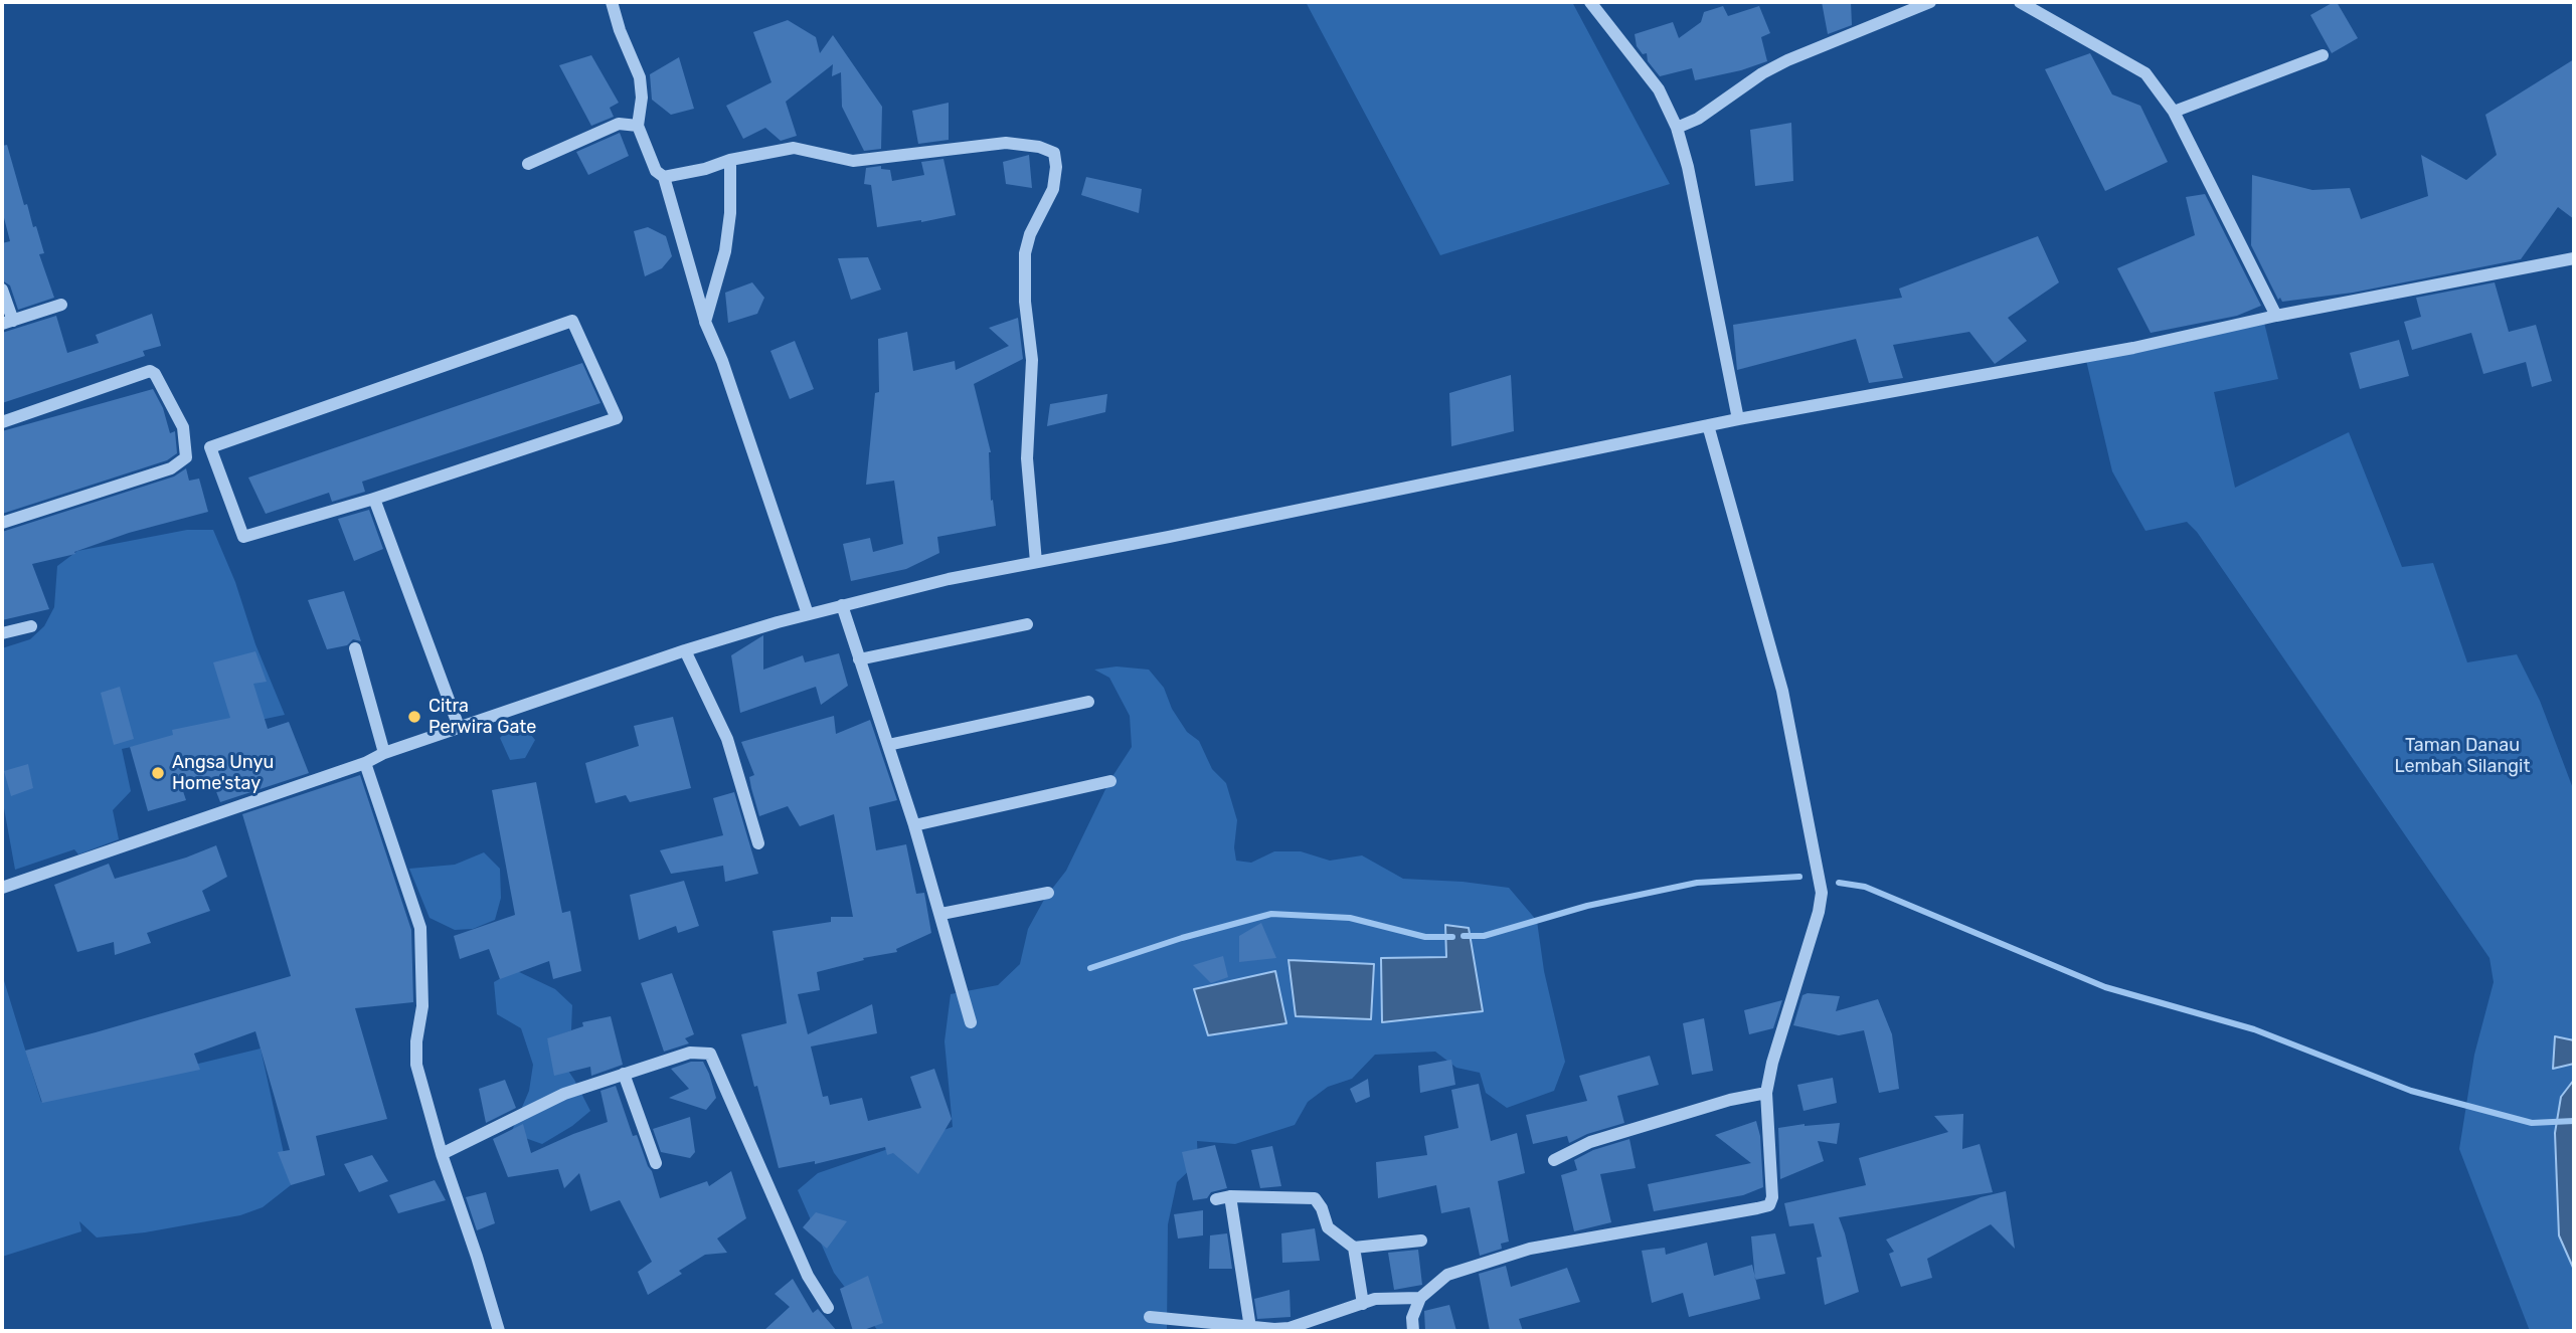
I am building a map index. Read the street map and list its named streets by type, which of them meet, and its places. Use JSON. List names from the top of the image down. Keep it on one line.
{"parks":["Taman Danau Lembah Silangit"],"places":["Citra Perwira Gate","Angsa Unyu Home'stay"]}
